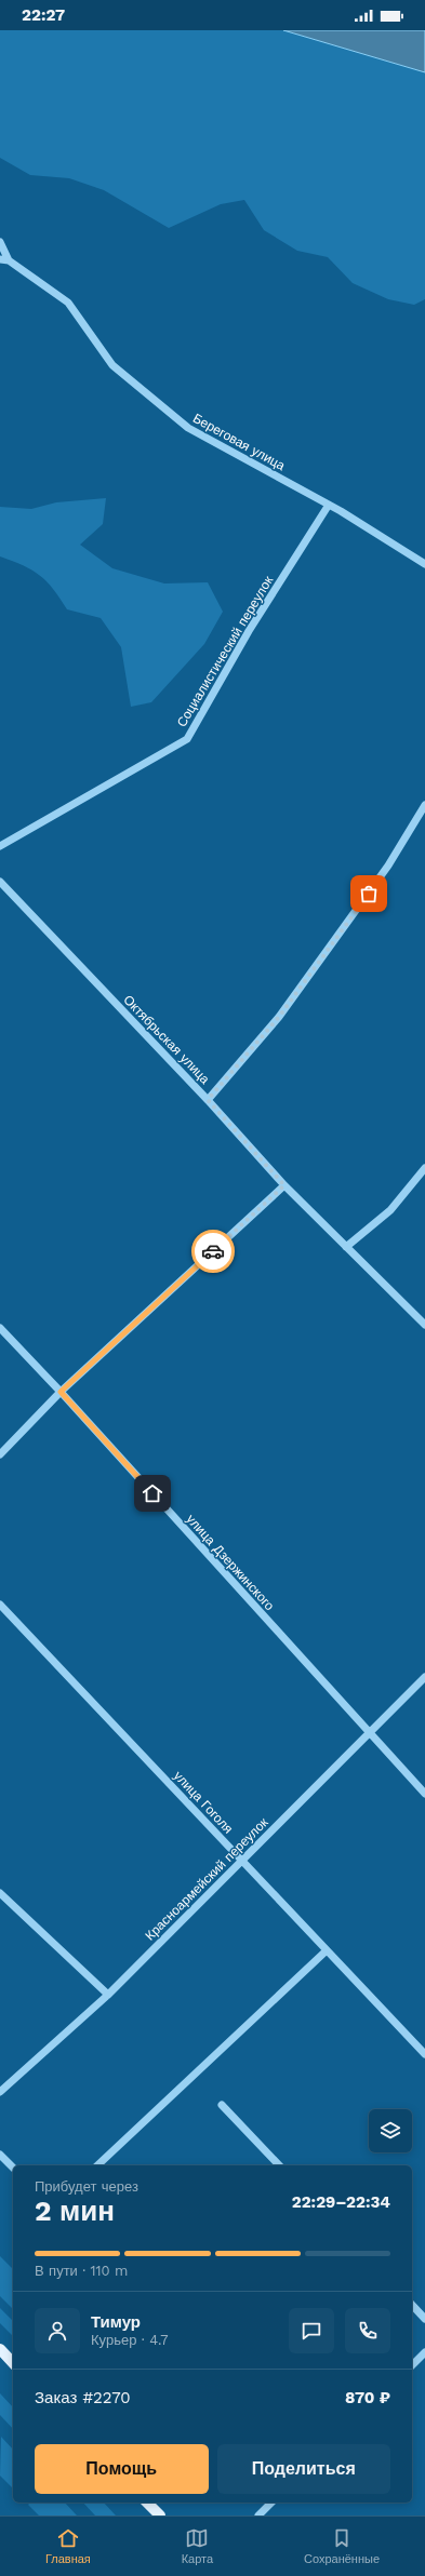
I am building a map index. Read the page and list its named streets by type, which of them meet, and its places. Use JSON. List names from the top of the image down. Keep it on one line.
{"streets":{"street":["Береговая улица","Социалистический переулок","Октябрьская улица","улица Дзержинского","улица Гоголя","Красноармейский переулок"]},"crossings":[["Береговая улица","Социалистический переулок"],["улица Дзержинского","Красноармейский переулок"],["улица Гоголя","Красноармейский переулок"]],"page":{"status":"22:27","heading":["2 мин","Прибудет через","22:29–22:34"],"panel":["Тимур","Курьер · 4.7","Заказ #2270","870 ₽"],"bar":"В пути · 110 m","buttons":["Помощь","Поделиться"],"tabs":["Главная","Карта","Сохранённые"]}}
